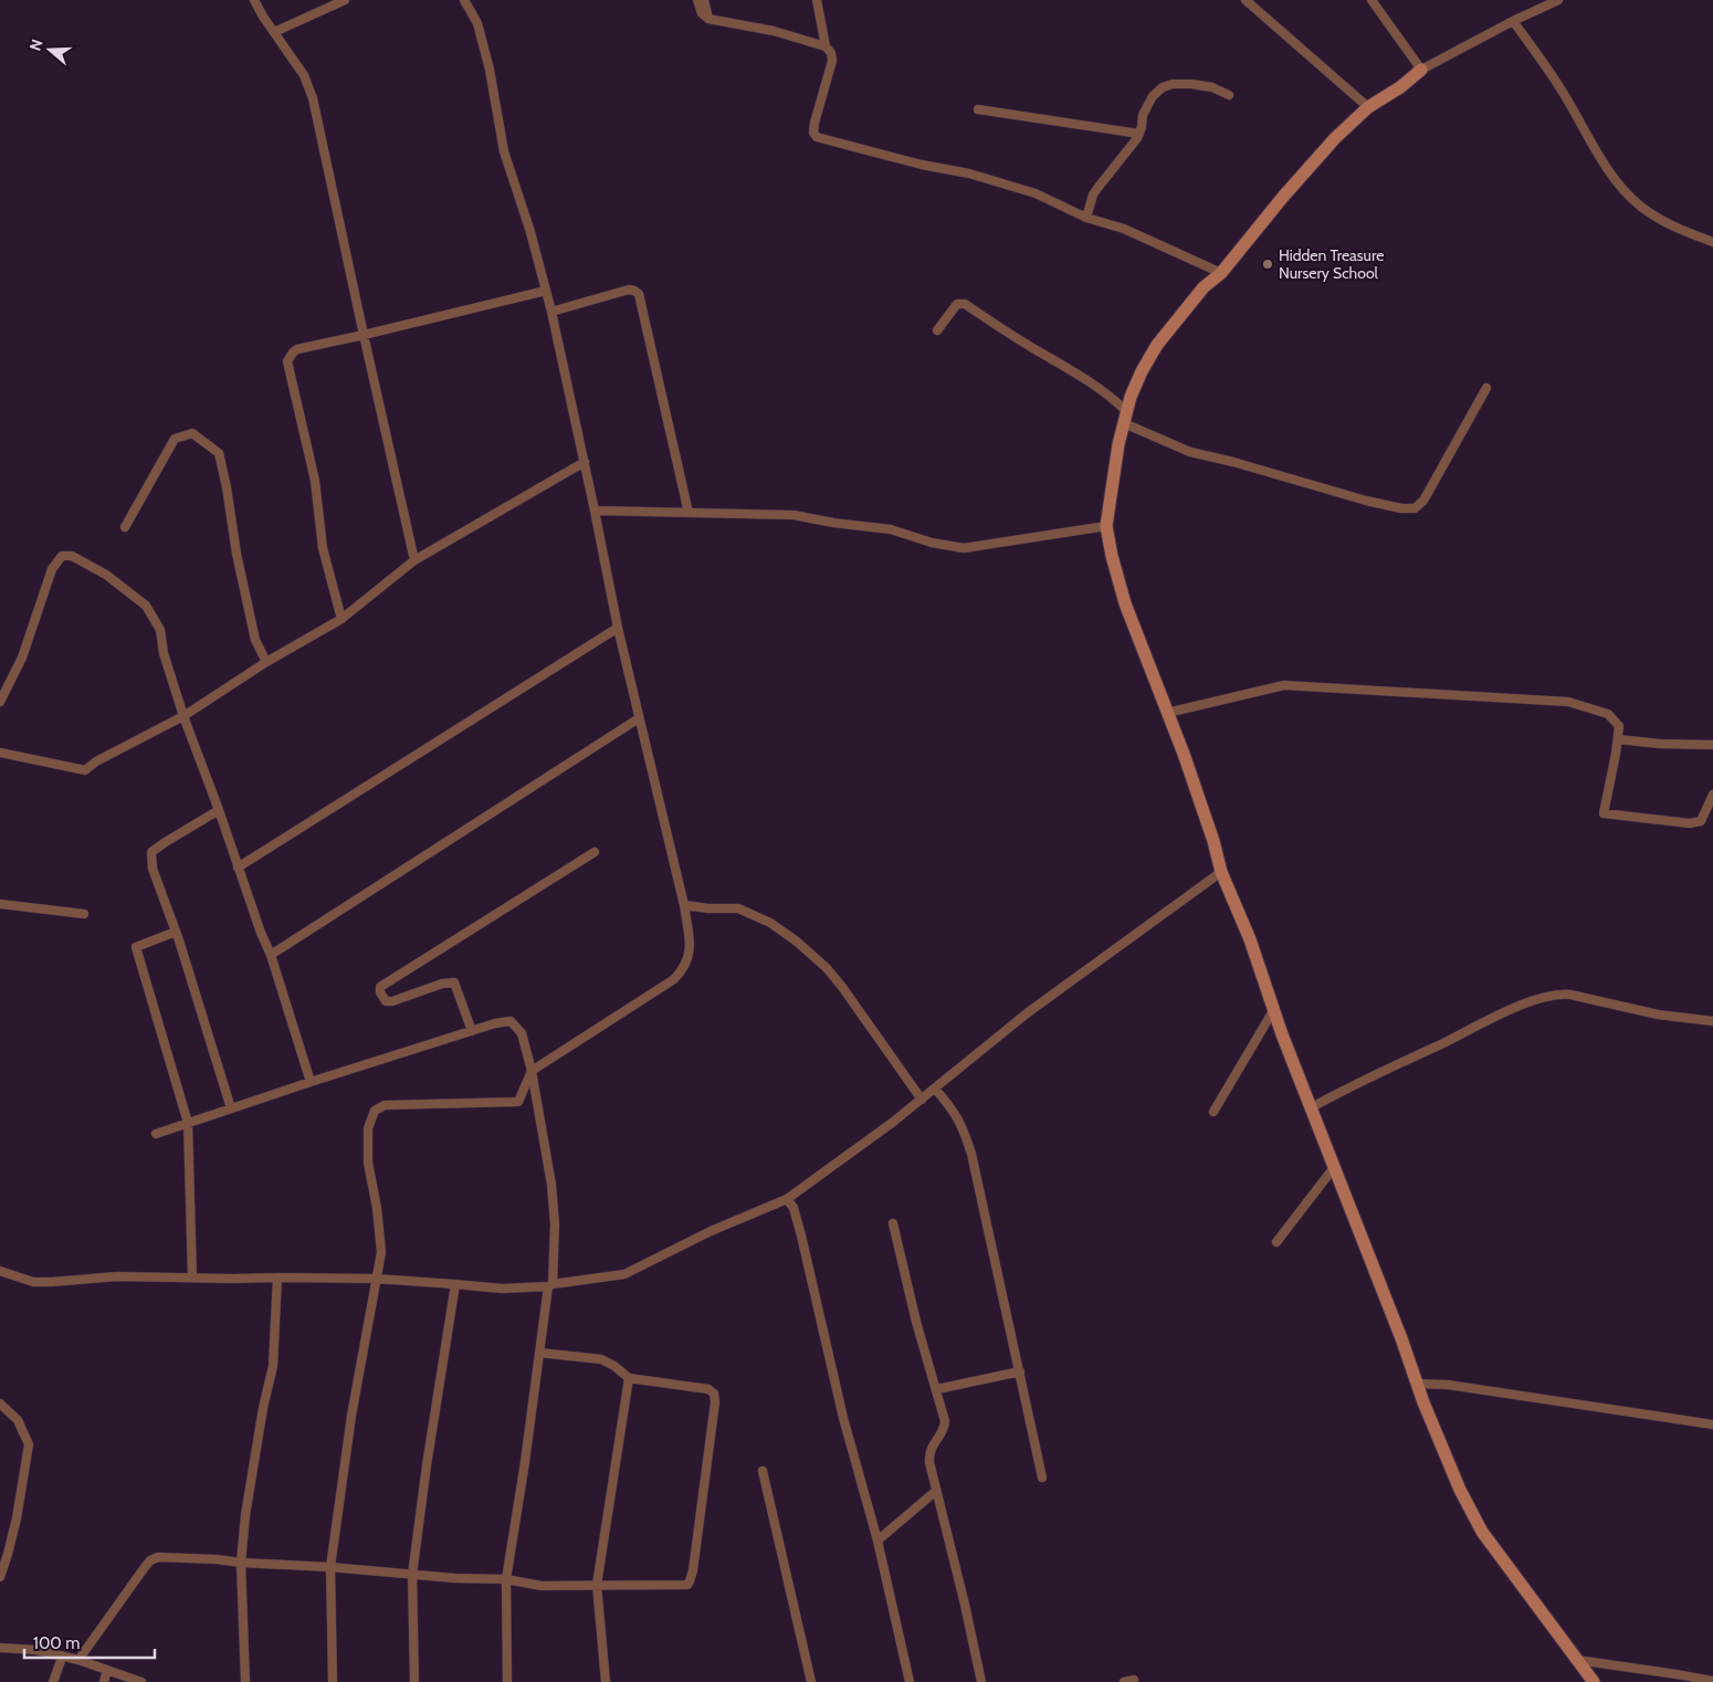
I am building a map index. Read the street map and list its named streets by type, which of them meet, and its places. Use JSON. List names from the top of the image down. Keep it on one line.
{"places":["Hidden Treasure Nursery School"],"scale_bar":"100 m","north":"left"}
